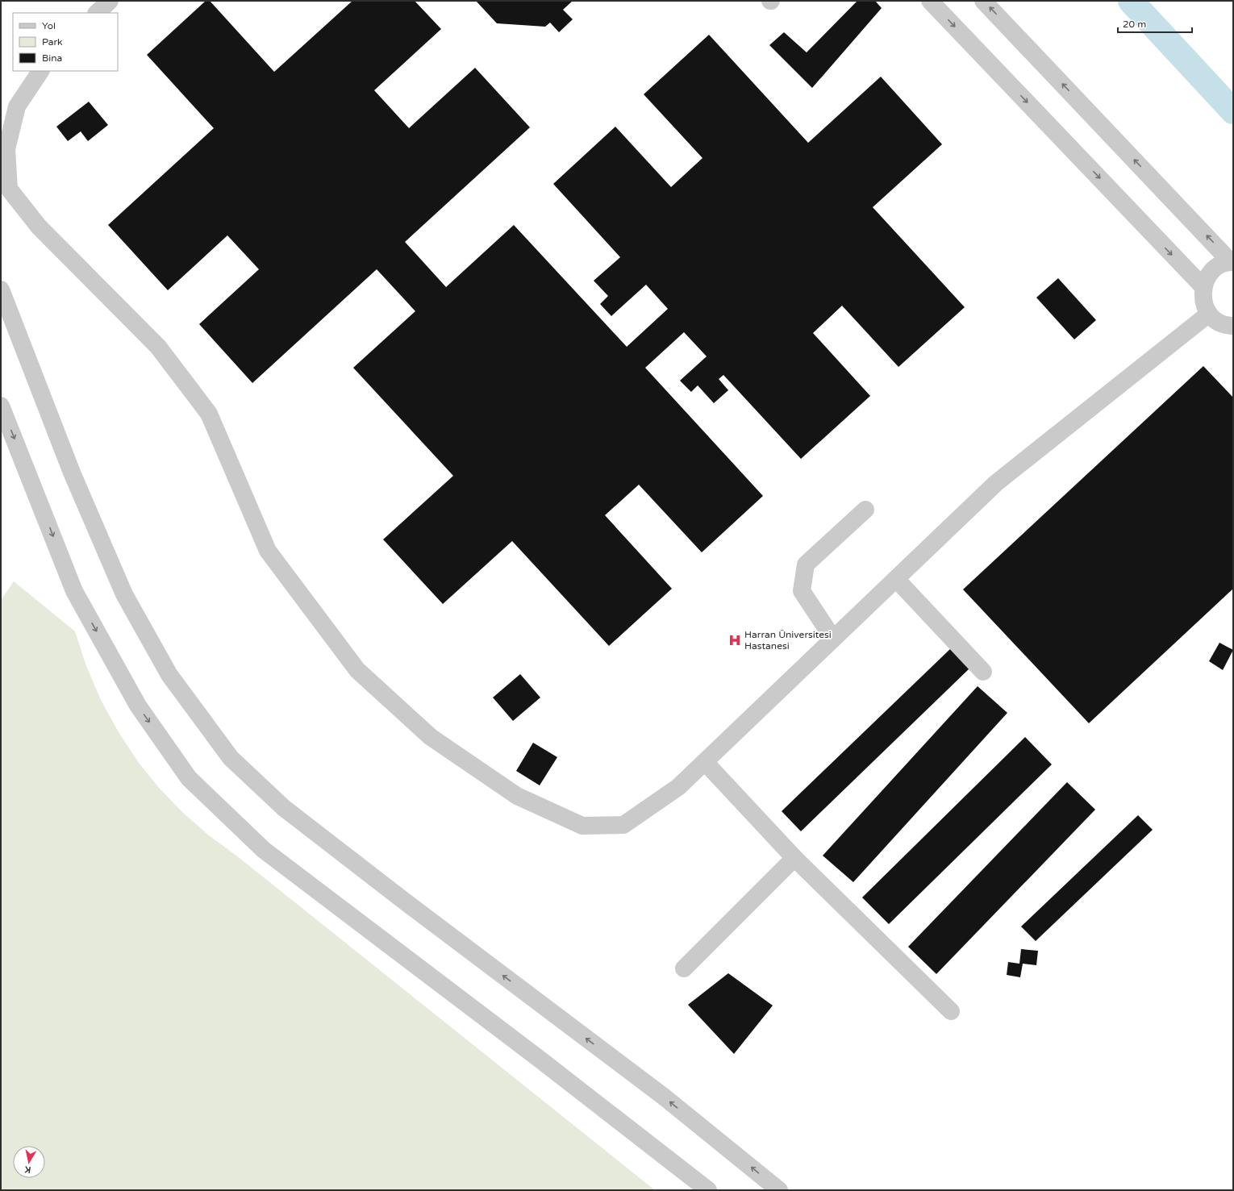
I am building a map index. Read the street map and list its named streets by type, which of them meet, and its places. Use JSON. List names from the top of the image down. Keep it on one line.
{"places":{"hospital":["Harran Üniversitesi Hastanesi"]},"legend":["Yol","Park","Bina"],"scale_bar":"20 m","north":"bottom"}
